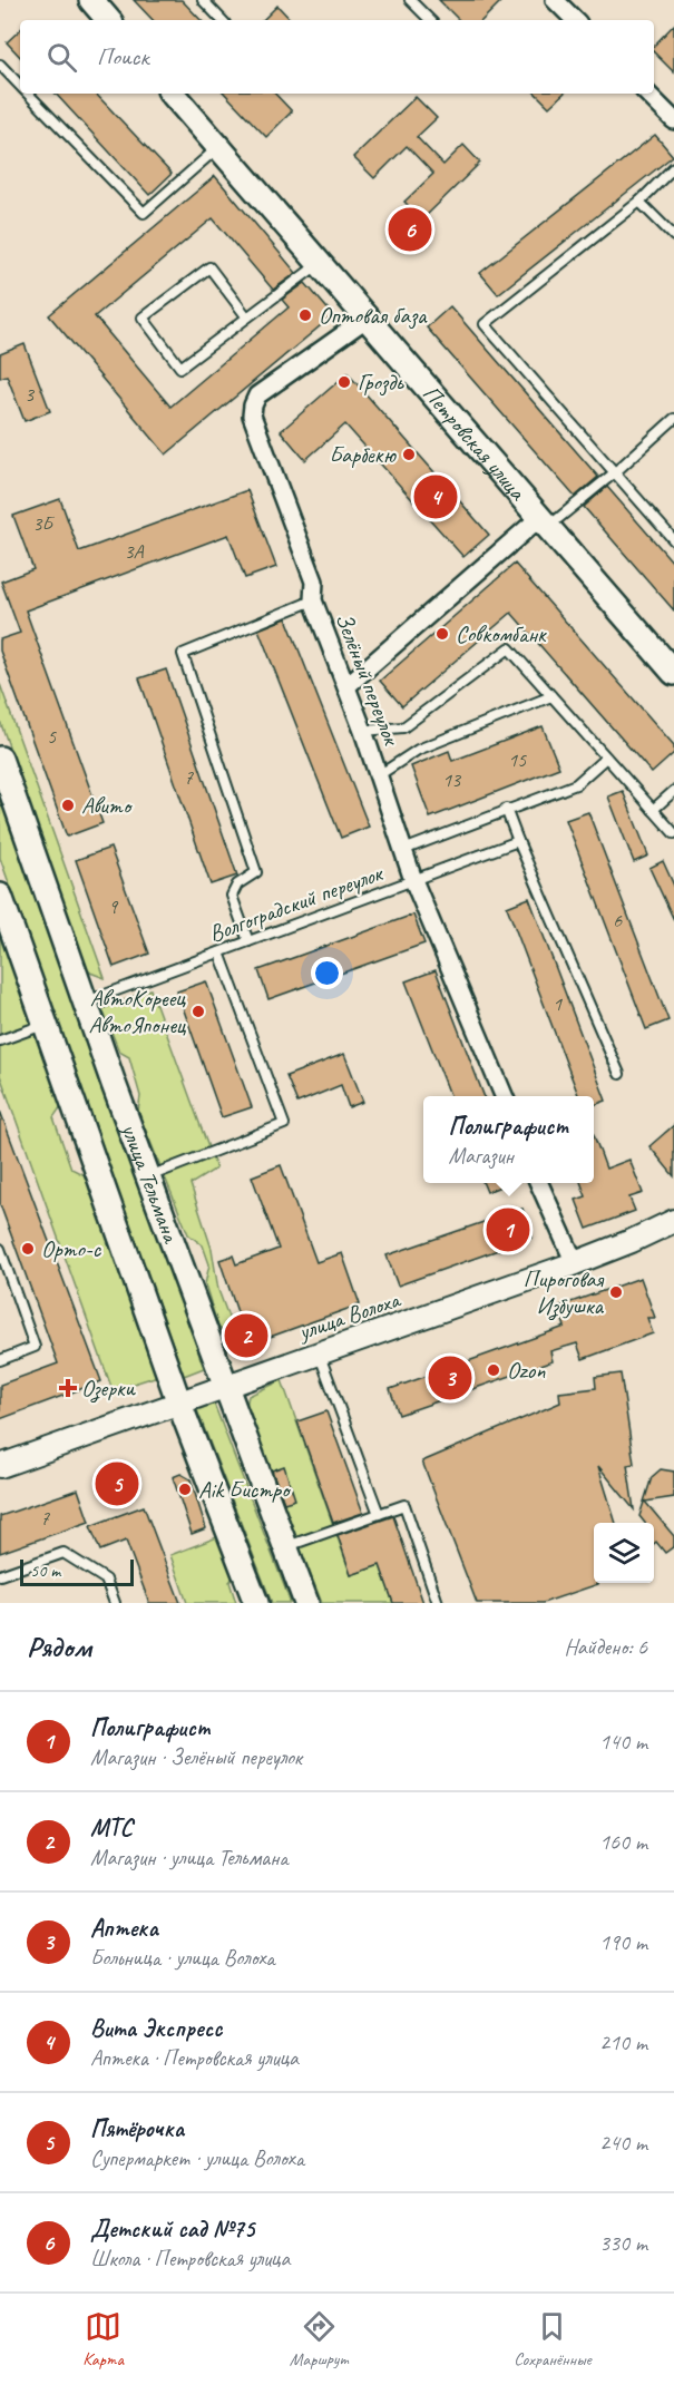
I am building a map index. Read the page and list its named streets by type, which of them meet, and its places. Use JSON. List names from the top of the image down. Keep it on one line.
{"streets":{"main road":["Петровская улица","улица Тельмана"],"street":["Зелёный переулок","улица Волоха"],"lane":["Волгоградский переулок"]},"crossings":[["Петровская улица","Зелёный переулок"],["Зелёный переулок","Волгоградский переулок"],["Волгоградский переулок","улица Тельмана"],["улица Тельмана","улица Волоха"]],"places":{"other":["Оптовая база","Гроздь","Барбекю","Совкомбанк","Авито","АвтоКореец АвтоЯпонец","Орто-с","Пироговая Избушка","Ozon","Aik Бистро"],"health":["Озерки"]},"house_numbers":["3","3Б","3А","5","15","7","13","9","6","1","7"],"scale_bar":"50 m","page":{"search":"Поиск","pins":["6","4","1","2","3","5"],"popup":["Полиграфист","Магазин"],"scale":"50 m","heading":["Рядом","Найдено: 6"],"list":[{"mark":"1","name":"Полиграфист","note":"Магазин · Зелёный переулок","value":"140 m"},{"mark":"2","name":"МТС","note":"Магазин · улица Тельмана","value":"160 m"},{"mark":"3","name":"Аптека","note":"Больница · улица Волоха","value":"190 m"},{"mark":"4","name":"Вита Экспресс","note":"Аптека · Петровская улица","value":"210 m"},{"mark":"5","name":"Пятёрочка","note":"Супермаркет · улица Волоха","value":"240 m"},{"mark":"6","name":"Детский сад №75","note":"Школа · Петровская улица","value":"330 m"}],"nav":["Карта","Маршрут","Сохранённые"]}}
